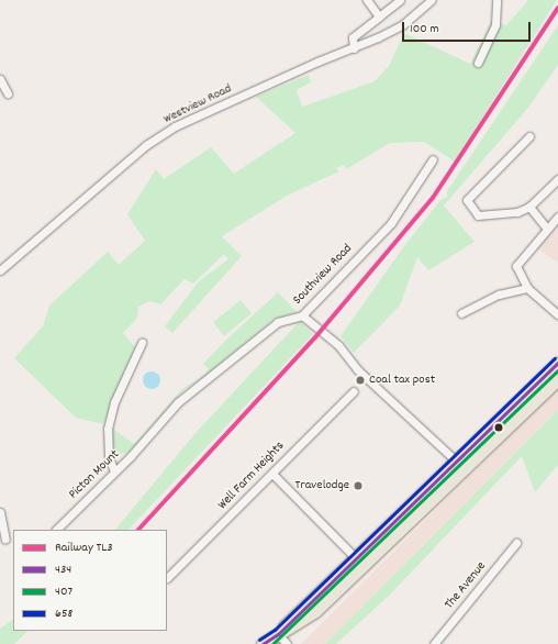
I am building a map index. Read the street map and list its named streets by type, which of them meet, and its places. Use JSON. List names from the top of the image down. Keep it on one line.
{"streets":{"street":["Westview Road","Southview Road","Picton Mount","Well Farm Heights","The Avenue"]},"crossings":[["Southview Road","Picton Mount"]],"places":["Coal tax post","Travelodge"],"lines":["rail line TL3","transit line 658","transit line 434","transit line 407"],"legend":["Railway TL3","434","407","658"],"scale_bar":"100 m"}
